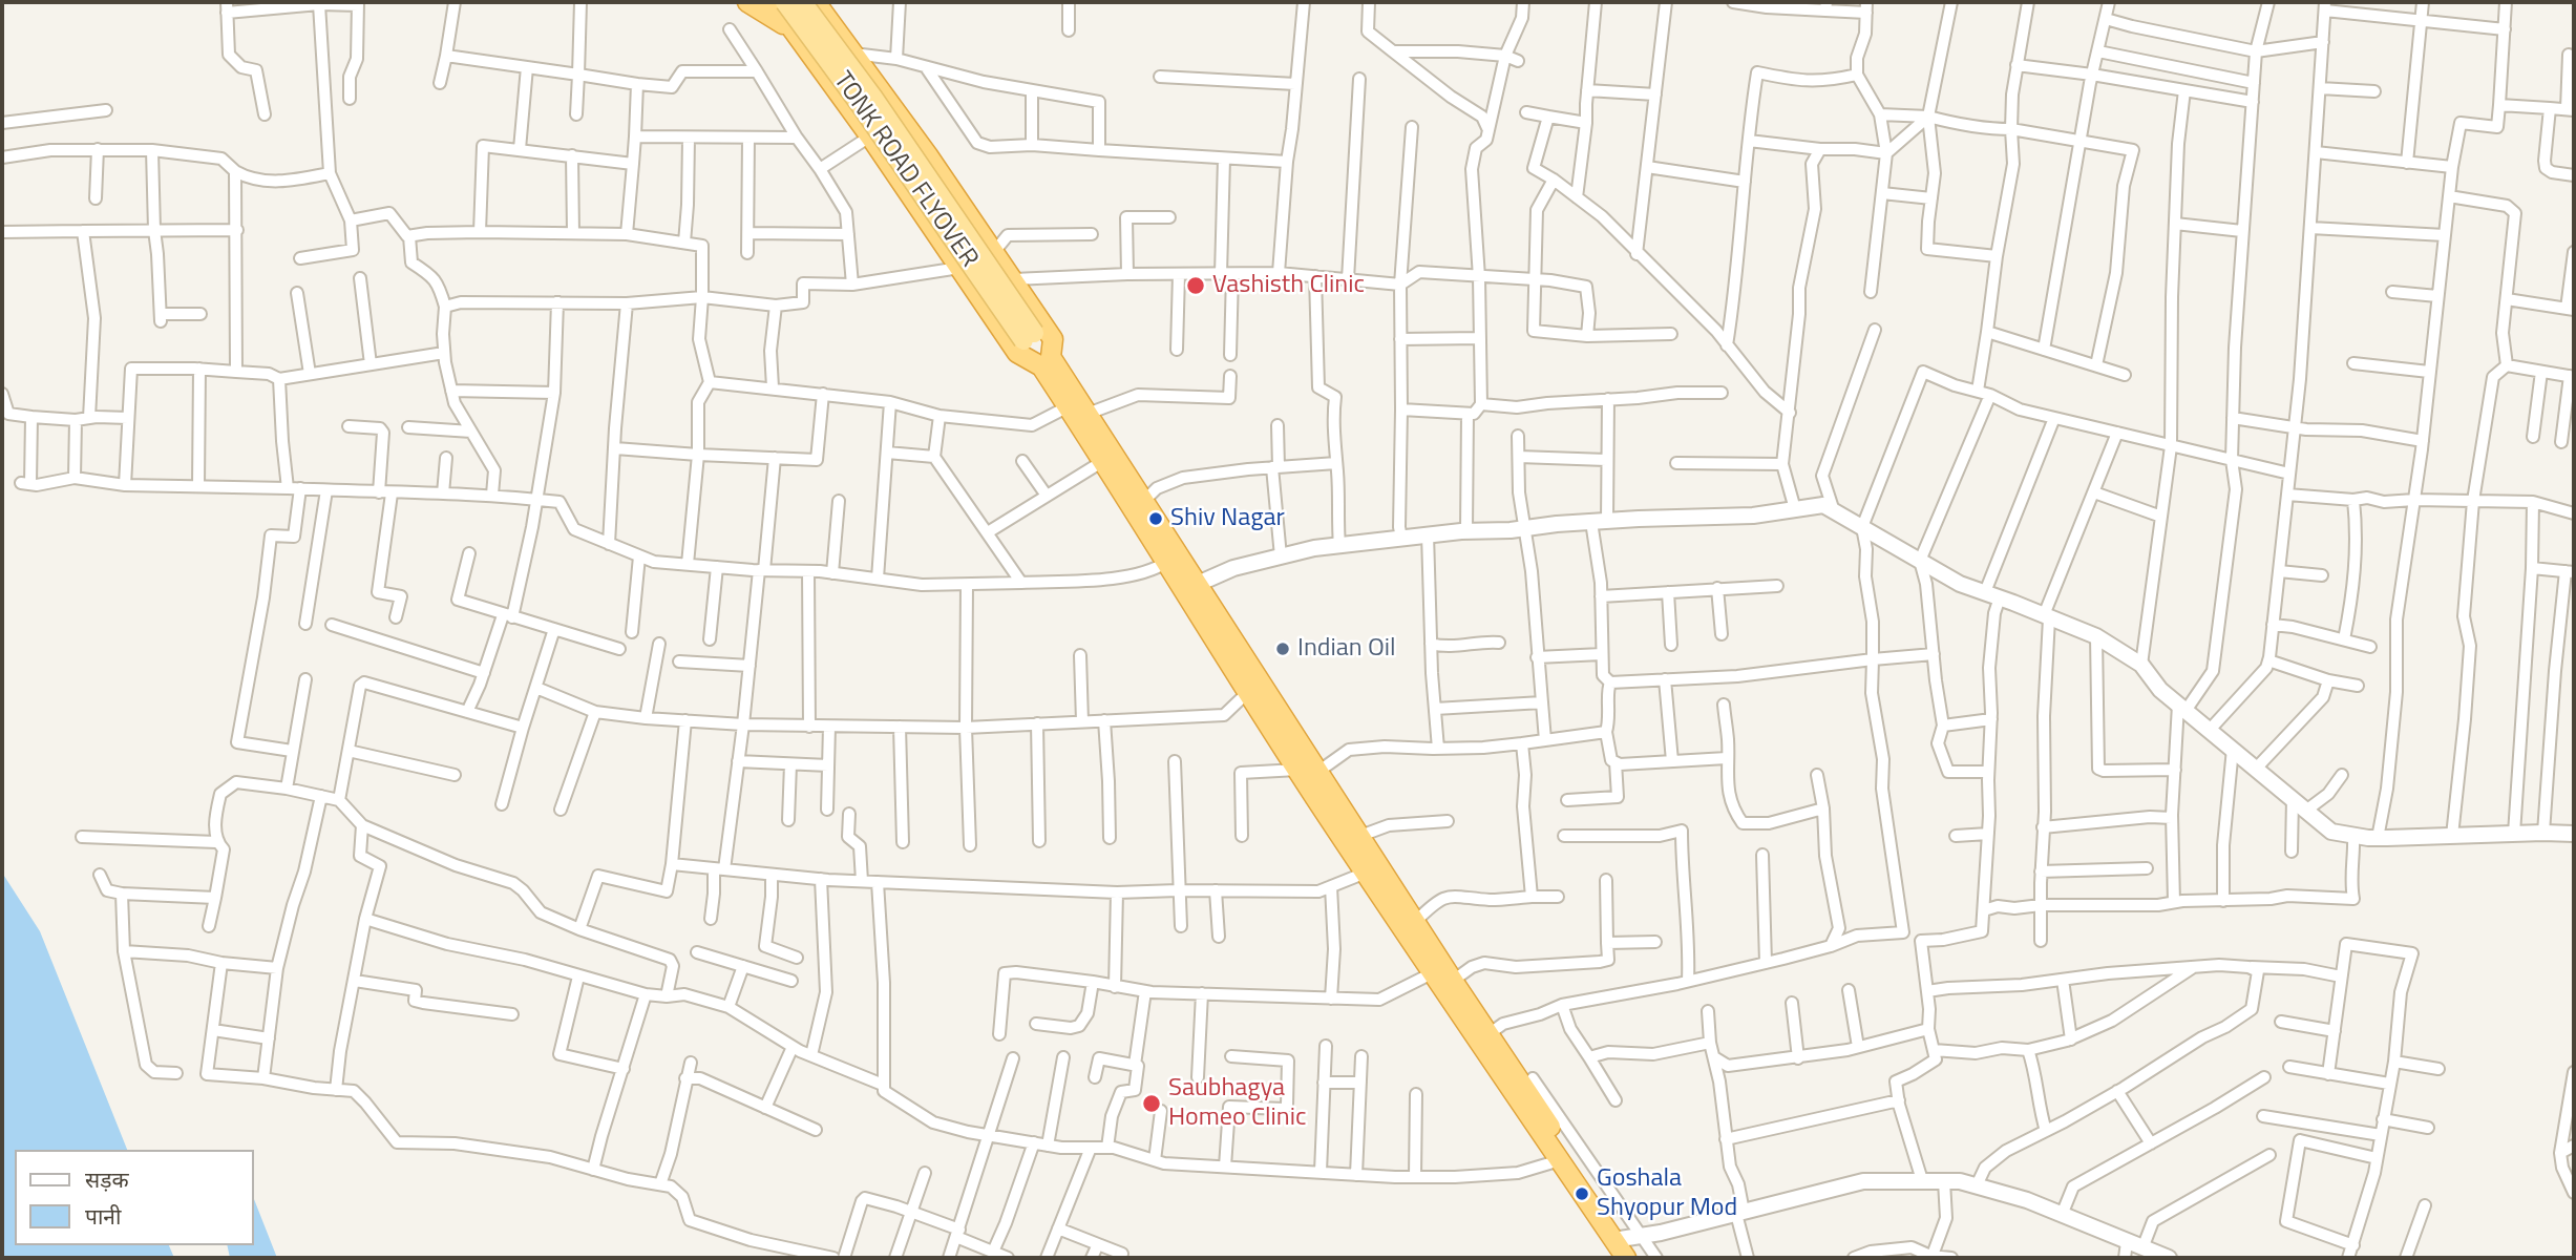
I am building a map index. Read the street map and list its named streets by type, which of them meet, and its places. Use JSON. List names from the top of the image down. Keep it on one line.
{"streets":{"main road":["TONK ROAD FLYOVER"]},"places":["Vashisth Clinic","Shiv Nagar","Indian Oil","Saubhagya Homeo Clinic","Goshala Shyopur Mod"],"legend":["सड़क","पानी"]}
